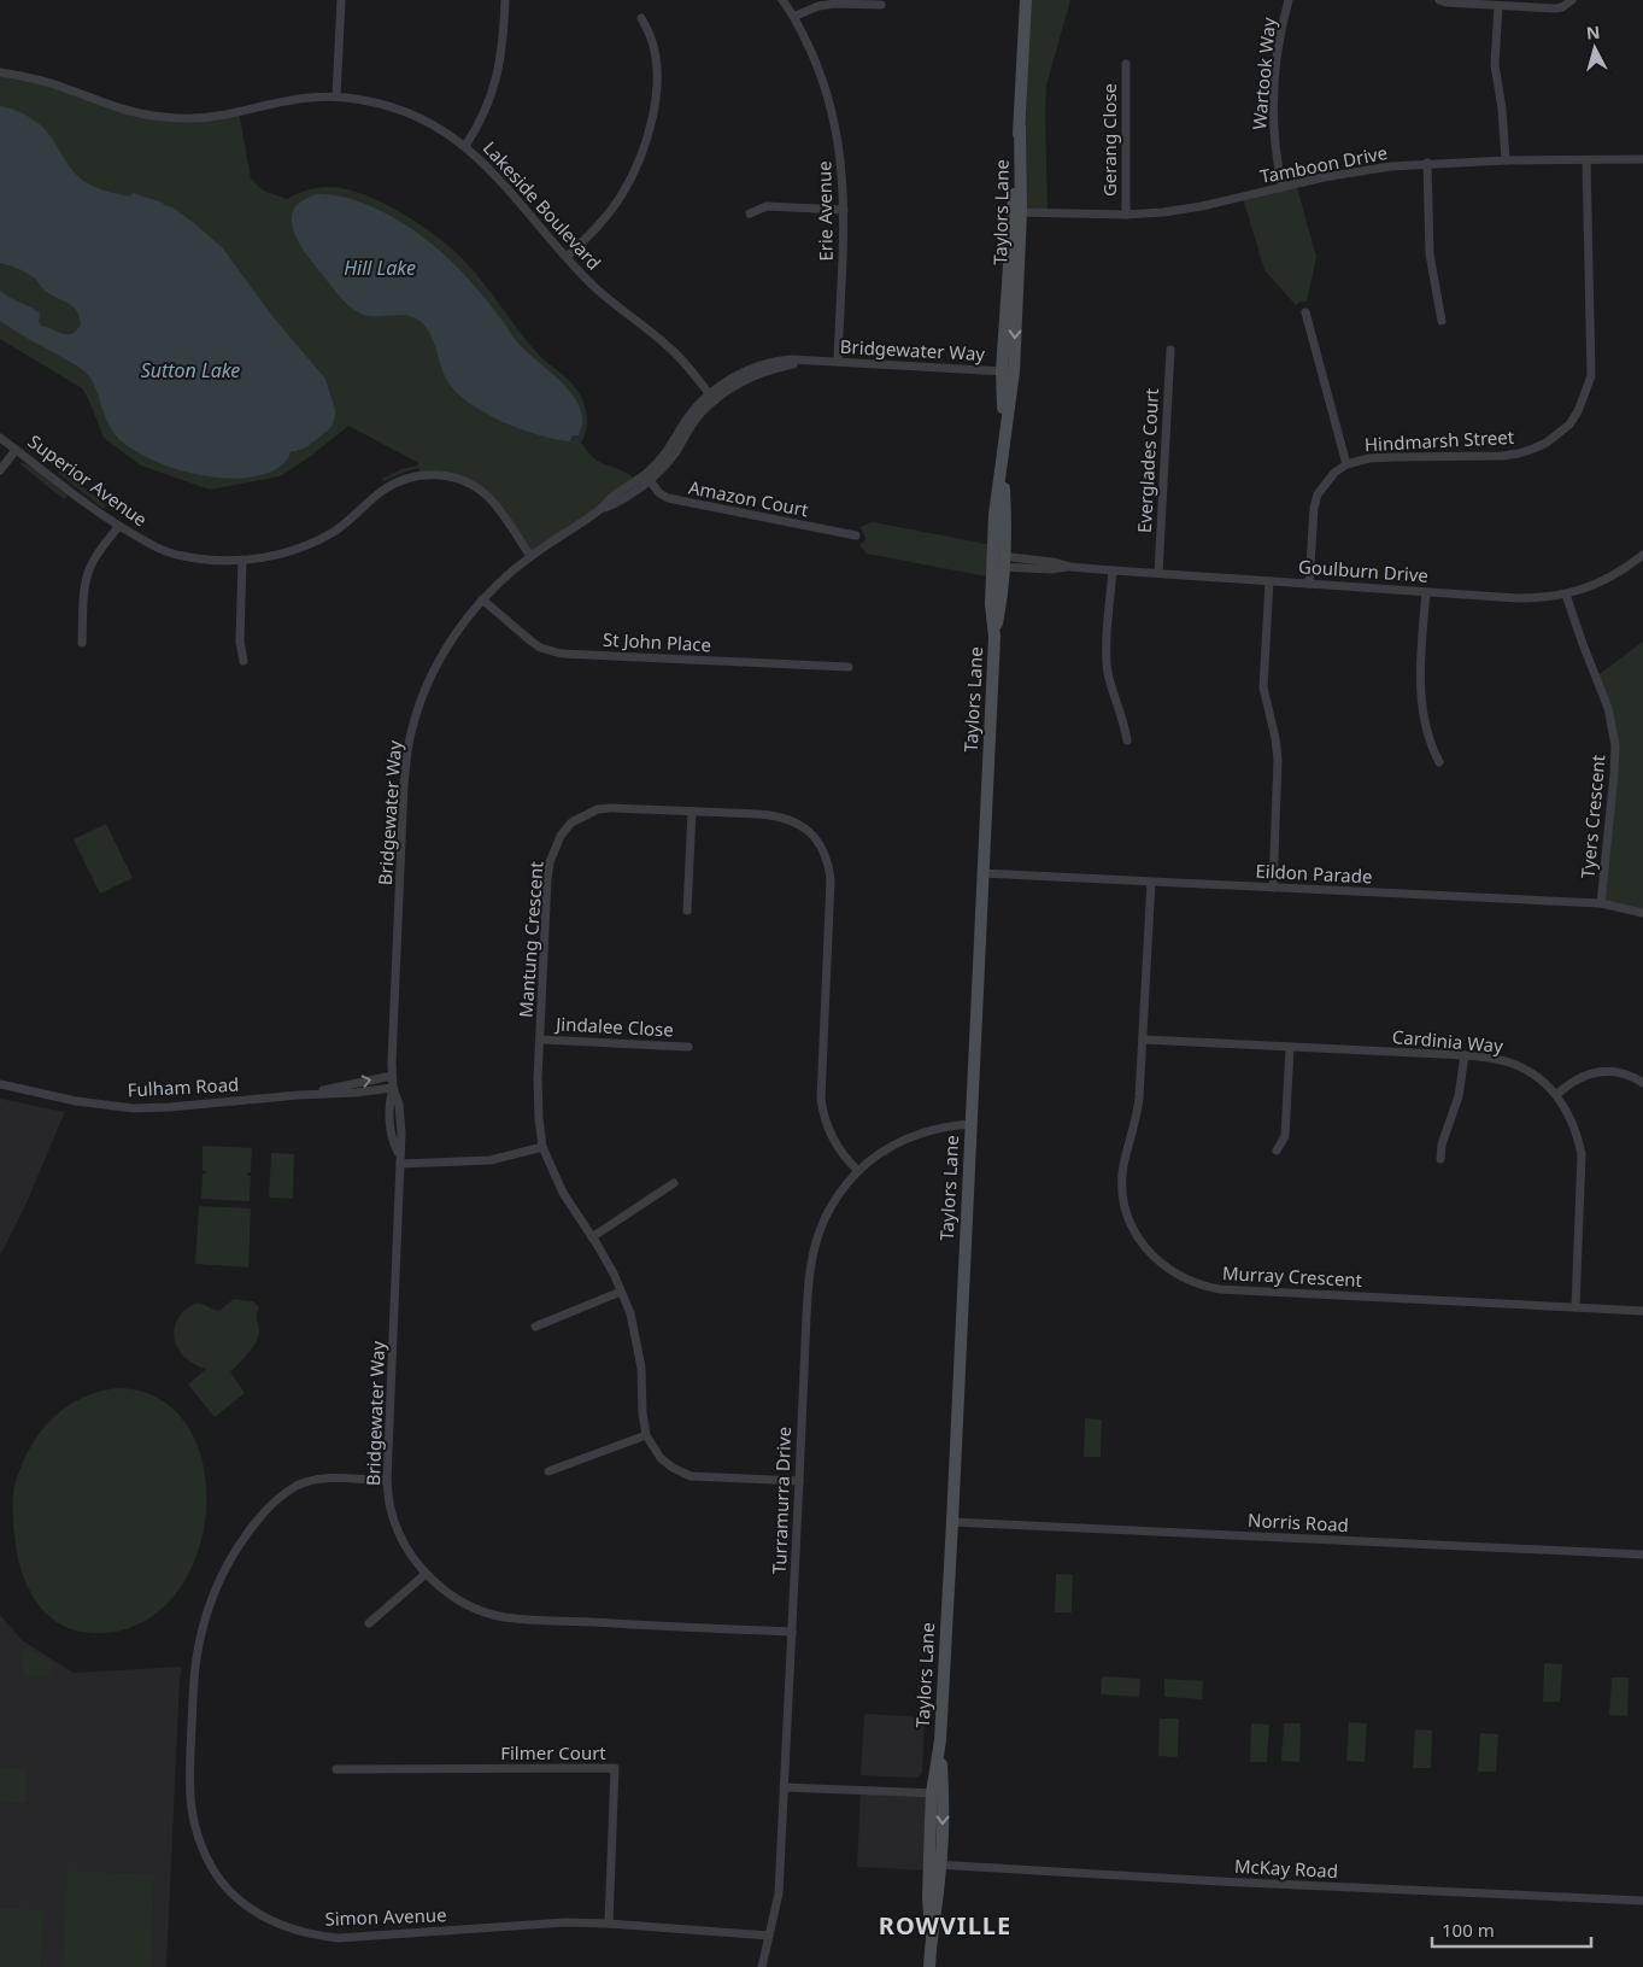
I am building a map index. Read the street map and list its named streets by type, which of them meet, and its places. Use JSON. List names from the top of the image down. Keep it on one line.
{"streets":{"main road":["Taylors Lane"],"street":["Wartook Way","Gerang Close","Tamboon Drive","Lakeside Boulevard","Erie Avenue","Bridgewater Way","Hindmarsh Street","Everglades Court","Superior Avenue","Amazon Court","Goulburn Drive","St John Place","Tyers Crescent","Eildon Parade","Mantung Crescent","Jindalee Close","Cardinia Way","Fulham Road","Murray Crescent","Turramurra Drive","Norris Road","Filmer Court","McKay Road","Simon Avenue"]},"crossings":[["Wartook Way","Tamboon Drive"],["Gerang Close","Tamboon Drive"],["Tamboon Drive","Taylors Lane"],["Tamboon Drive","Hindmarsh Street"],["Lakeside Boulevard","Bridgewater Way"],["Erie Avenue","Bridgewater Way"],["Taylors Lane","Bridgewater Way"],["Taylors Lane","Goulburn Drive"],["Taylors Lane","Eildon Parade"],["Taylors Lane","Turramurra Drive"],["Taylors Lane","Norris Road"],["Taylors Lane","McKay Road"],["Bridgewater Way","Superior Avenue"],["Bridgewater Way","Amazon Court"],["Bridgewater Way","St John Place"],["Bridgewater Way","Fulham Road"],["Bridgewater Way","Turramurra Drive"],["Bridgewater Way","Simon Avenue"],["Hindmarsh Street","Goulburn Drive"],["Everglades Court","Goulburn Drive"],["Goulburn Drive","Tyers Crescent"],["Tyers Crescent","Eildon Parade"],["Eildon Parade","Murray Crescent"],["Mantung Crescent","Jindalee Close"],["Mantung Crescent","Turramurra Drive"],["Cardinia Way","Murray Crescent"],["Turramurra Drive","Simon Avenue"],["Filmer Court","Simon Avenue"]],"districts":["ROWVILLE"],"water":["Hill Lake","Sutton Lake"],"scale_bar":"100 m","north":"top"}
